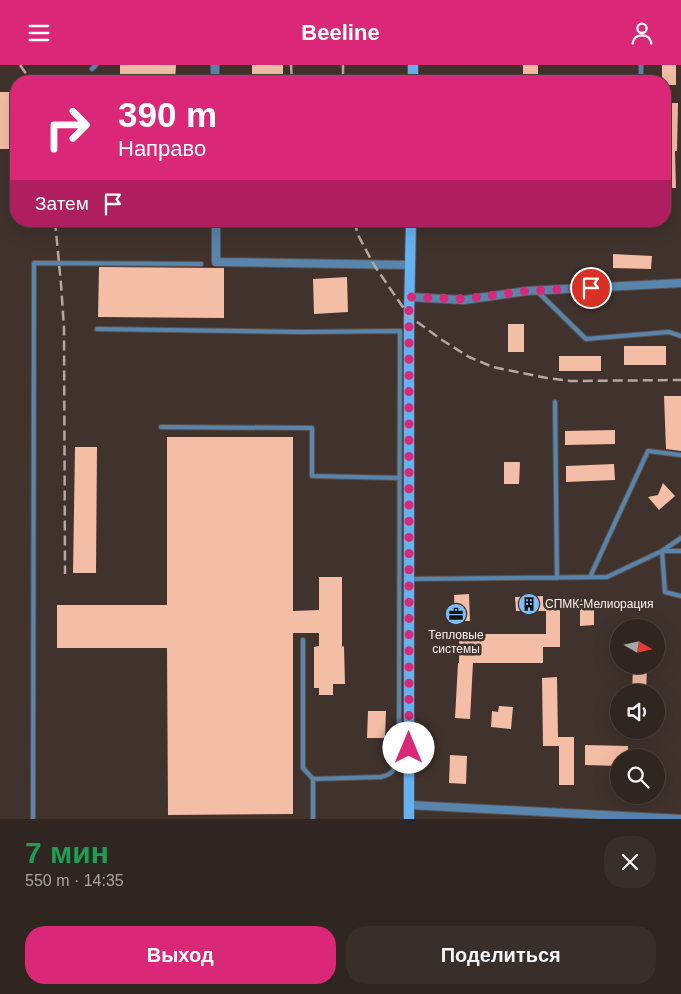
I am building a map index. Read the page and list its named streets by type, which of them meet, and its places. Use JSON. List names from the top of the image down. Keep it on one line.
{"places":{"building":["СПМК-Мелиорация"],"office":["Тепловые системы"]},"north":"right","page":{"header":"Beeline","turn":["390 m","Направо"],"then":"Затем","heading":["7 мин","550 m · 14:35"],"buttons":["Выход","Поделиться"]}}
